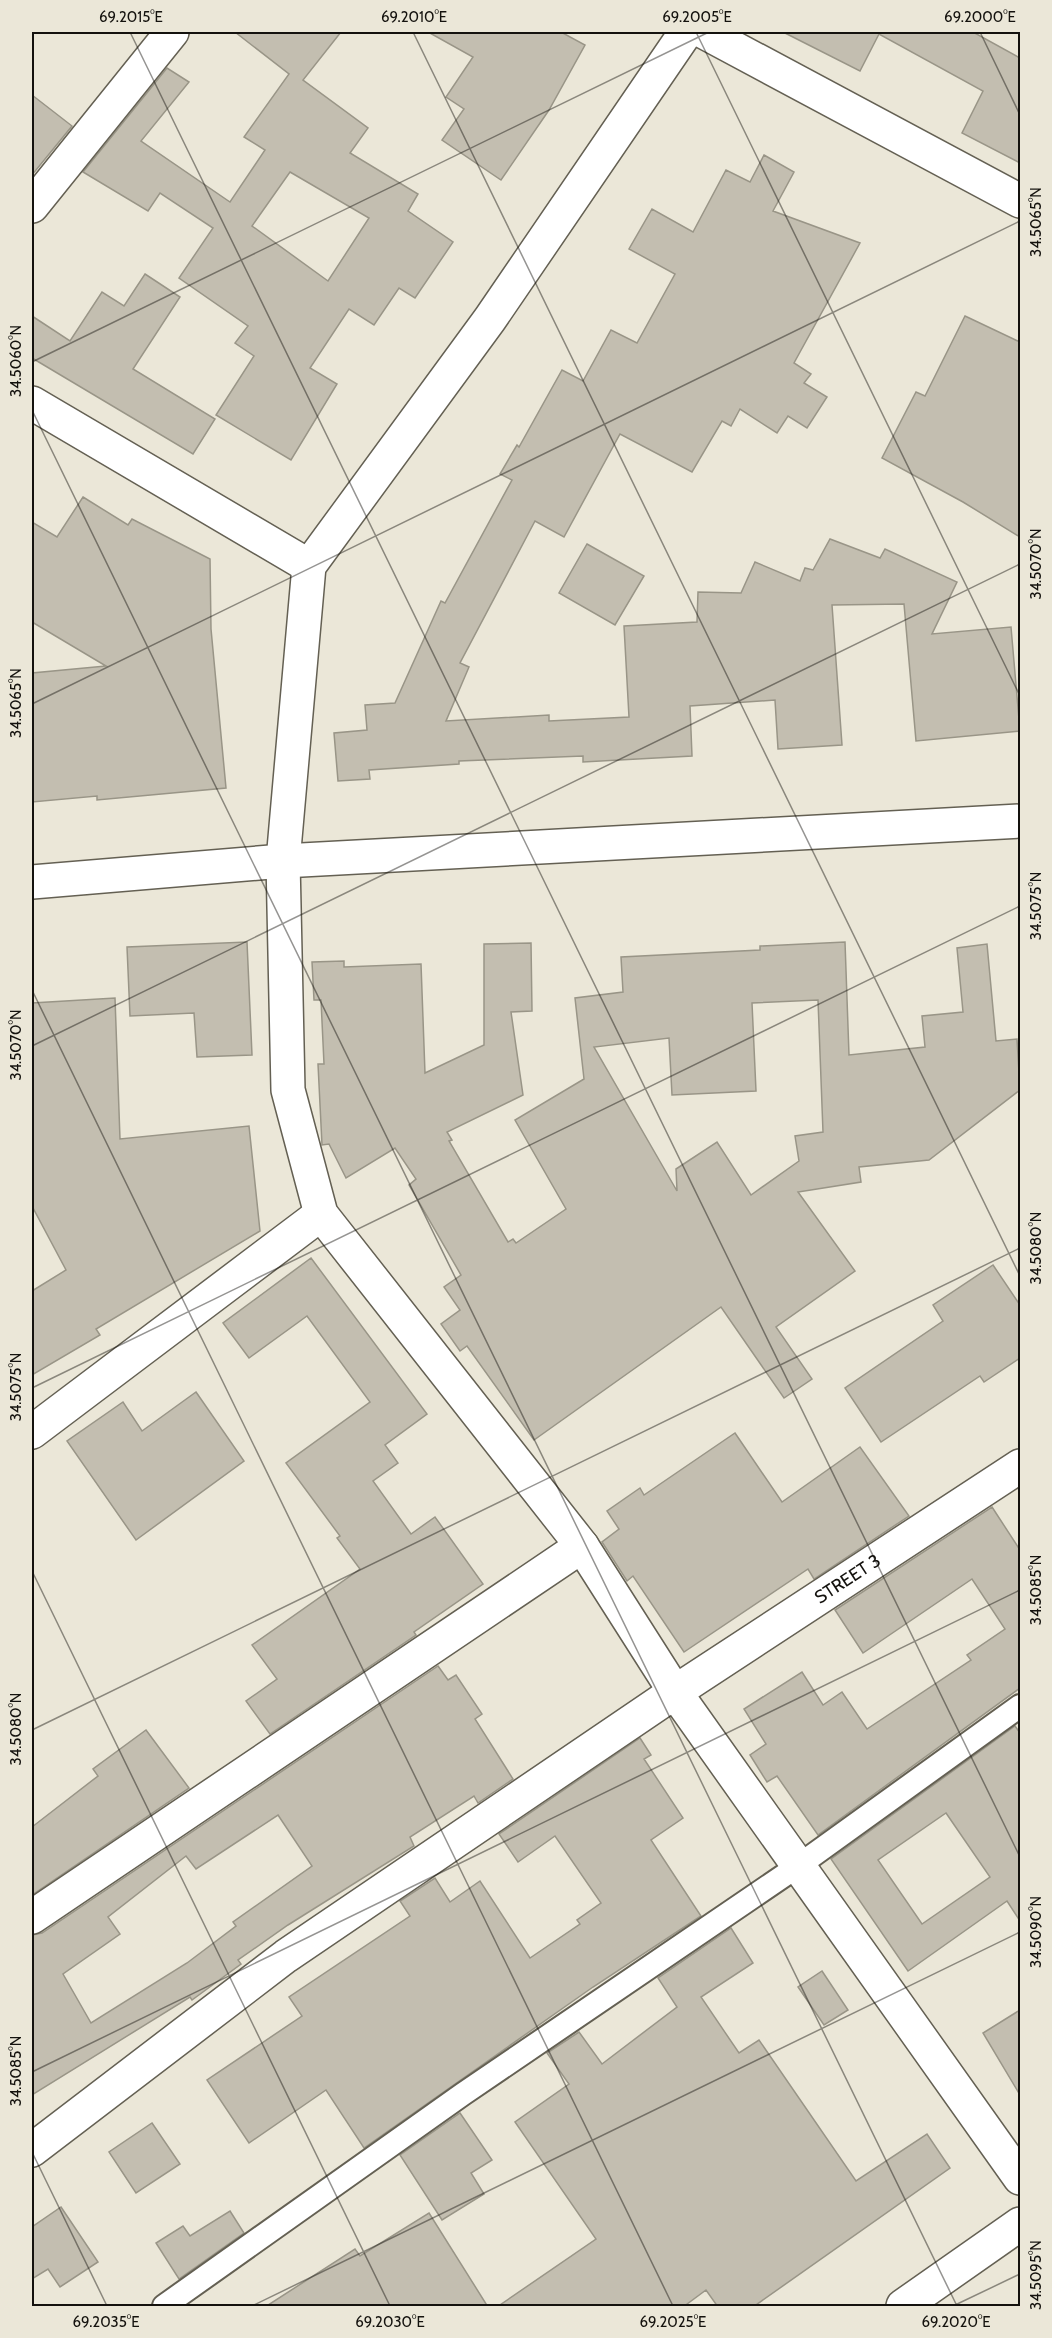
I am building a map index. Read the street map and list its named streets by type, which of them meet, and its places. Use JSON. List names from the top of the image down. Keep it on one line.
{"streets":{"street":["STREET 3"]},"coordinates":["69.2015°E","69.2010°E","69.2005°E","69.2000°E","34.5065°N","34.5060°N","34.5070°N","34.5075°N","34.5080°N","34.5085°N","34.5090°N","34.5095°N","69.2035°E","69.2030°E","69.2025°E","69.2020°E"]}
